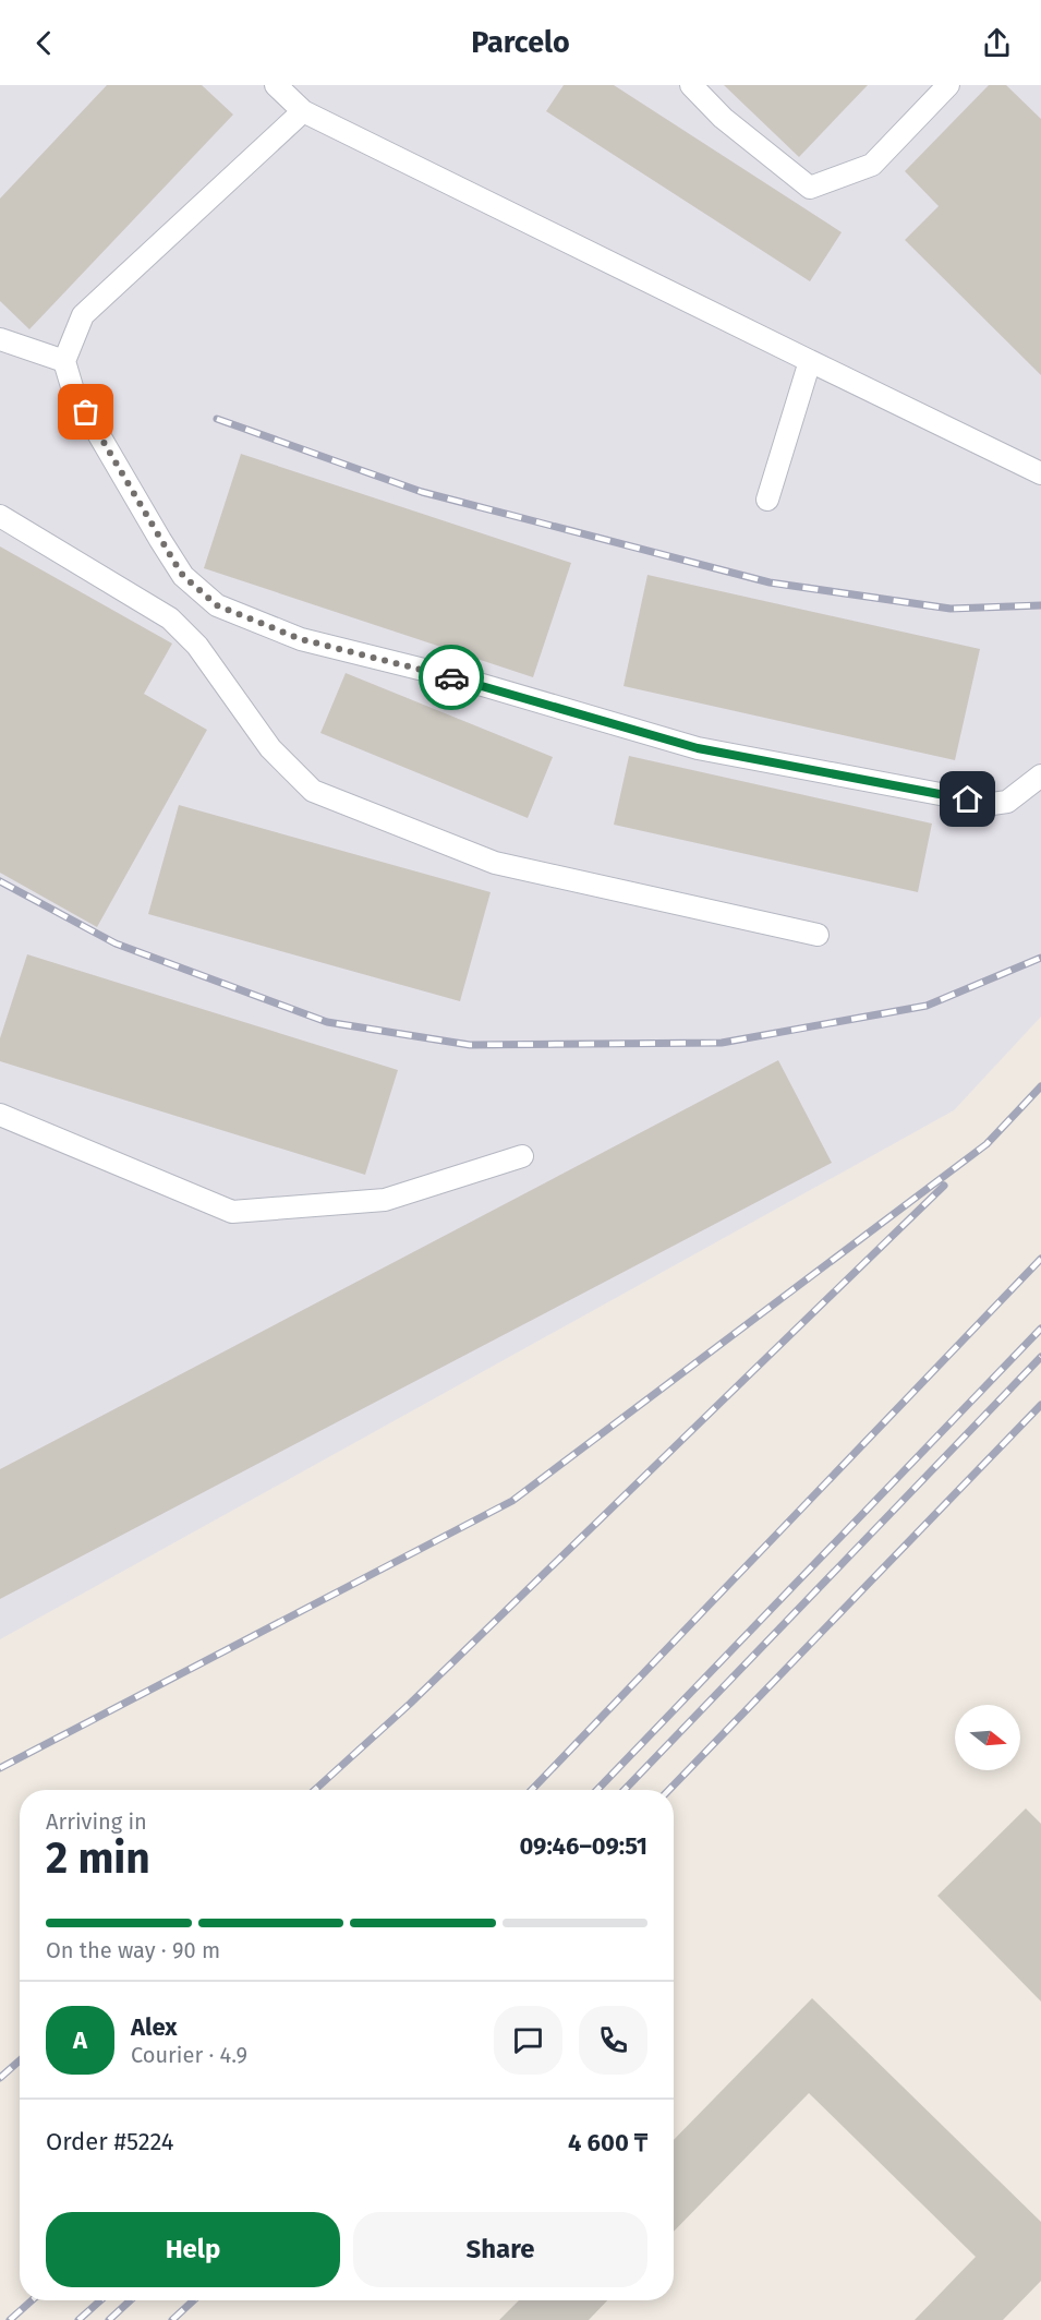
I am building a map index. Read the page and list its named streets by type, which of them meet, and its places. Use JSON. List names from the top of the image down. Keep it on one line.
{"north":"right","page":{"header":"Parcelo","heading":["2 min","Arriving in","09:46–09:51"],"panel":["Alex","Courier · 4.9","Order #5224","4 600 ₸"],"bar":"On the way · 90 m","round":"A","buttons":["Help","Share"]}}
